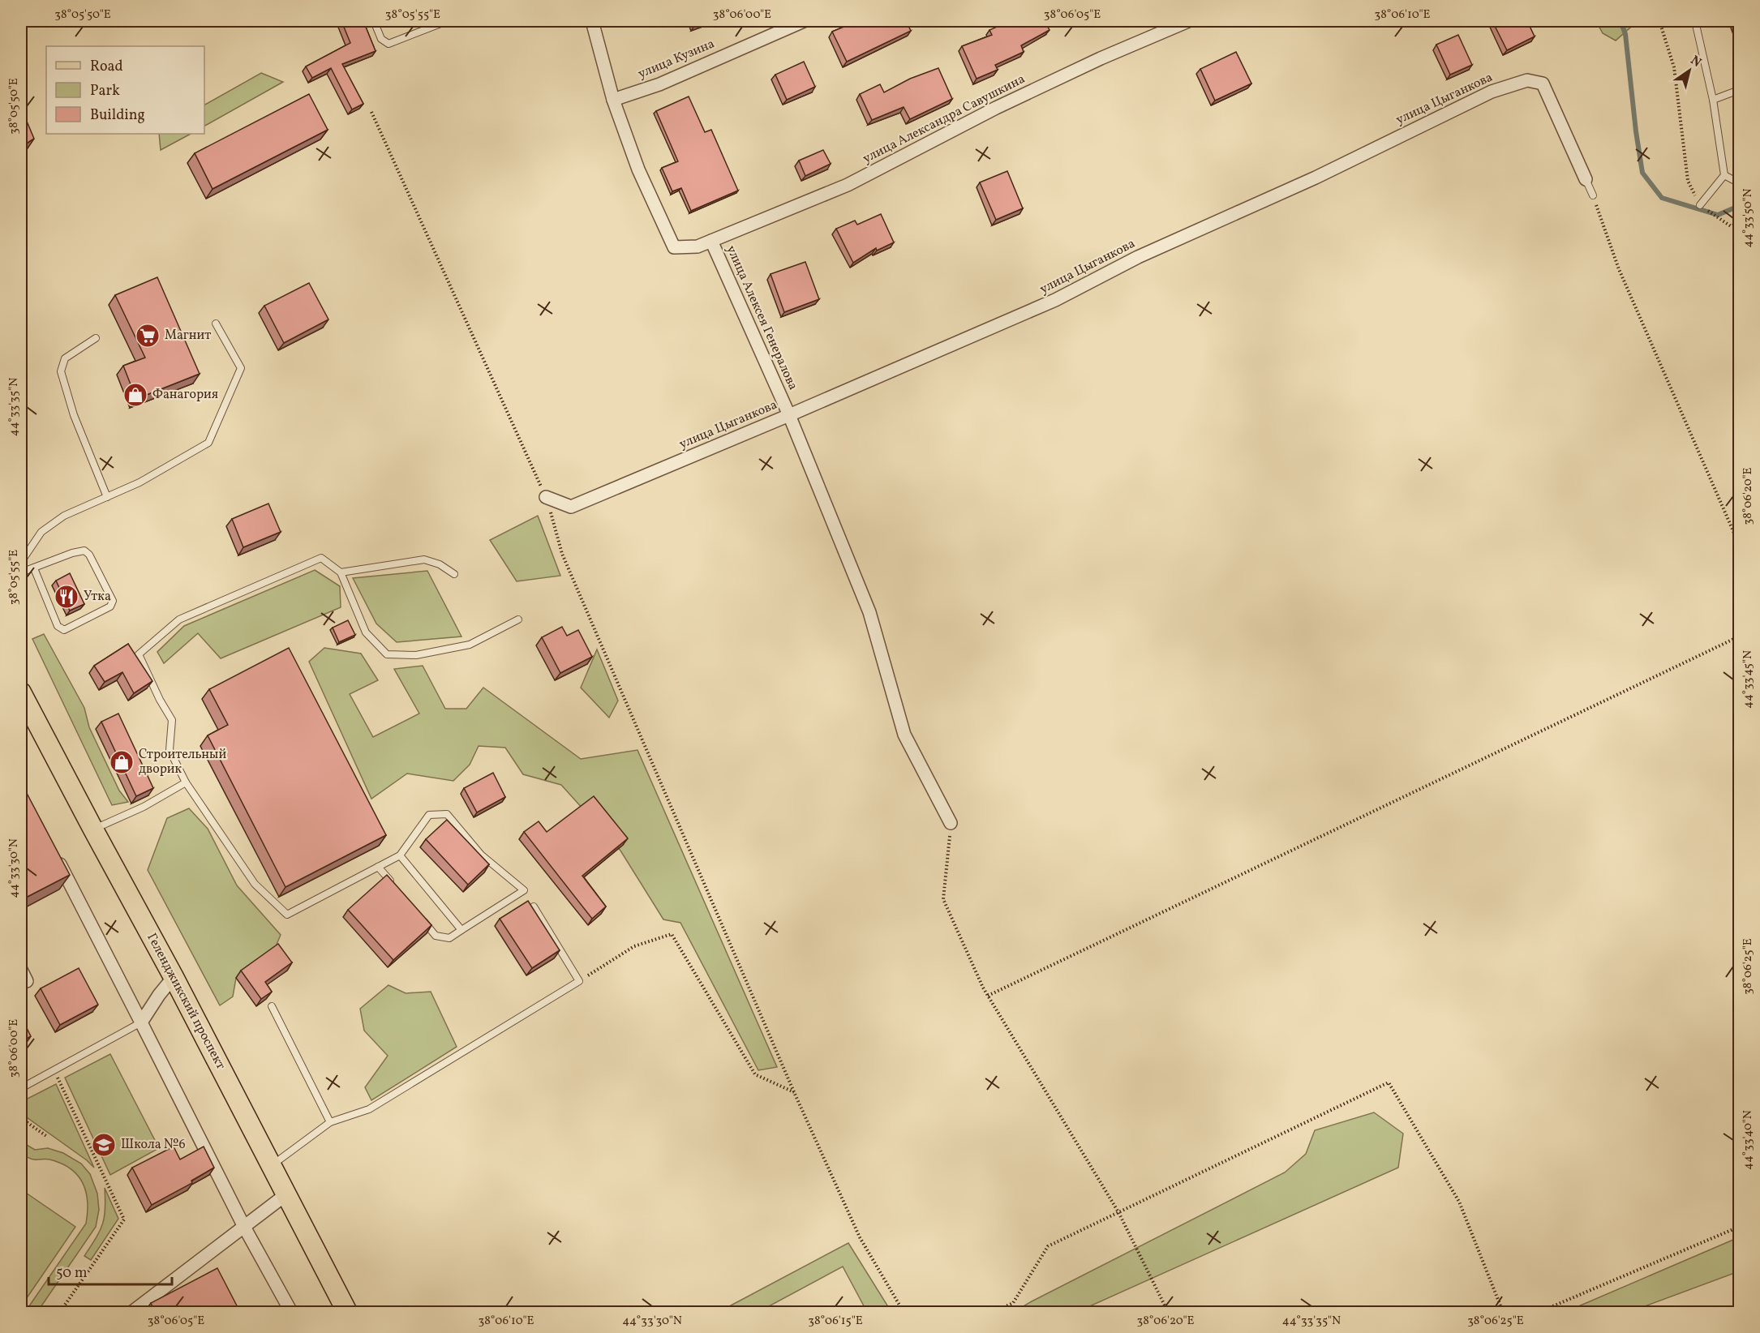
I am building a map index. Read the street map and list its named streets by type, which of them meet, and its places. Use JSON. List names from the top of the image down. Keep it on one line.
{"streets":{"main road":["Геленджикский проспект"],"street":["улица Кузина","улица Цыганкова","улица Александра Савушкина","улица Алексея Генералова"]},"crossings":[["улица Кузина","улица Алексея Генералова"],["улица Цыганкова","улица Алексея Генералова"],["улица Александра Савушкина","улица Алексея Генералова"]],"places":{"supermarket":["Магнит"],"shop":["Фанагория","Строительный дворик"],"restaurant":["Утка"],"school or university":["Школа №6"]},"legend":["Road","Park","Building"],"scale_bar":"50 m","north":"top right","coordinates":["38°05'50\"E","38°05'55\"E","38°06'00\"E","38°06'05\"E","38°06'10\"E","44°33'50\"N","44°33'35\"N","38°06'20\"E","44°33'45\"N","44°33'30\"N","38°06'25\"E","44°33'40\"N","38°06'15\"E"]}
